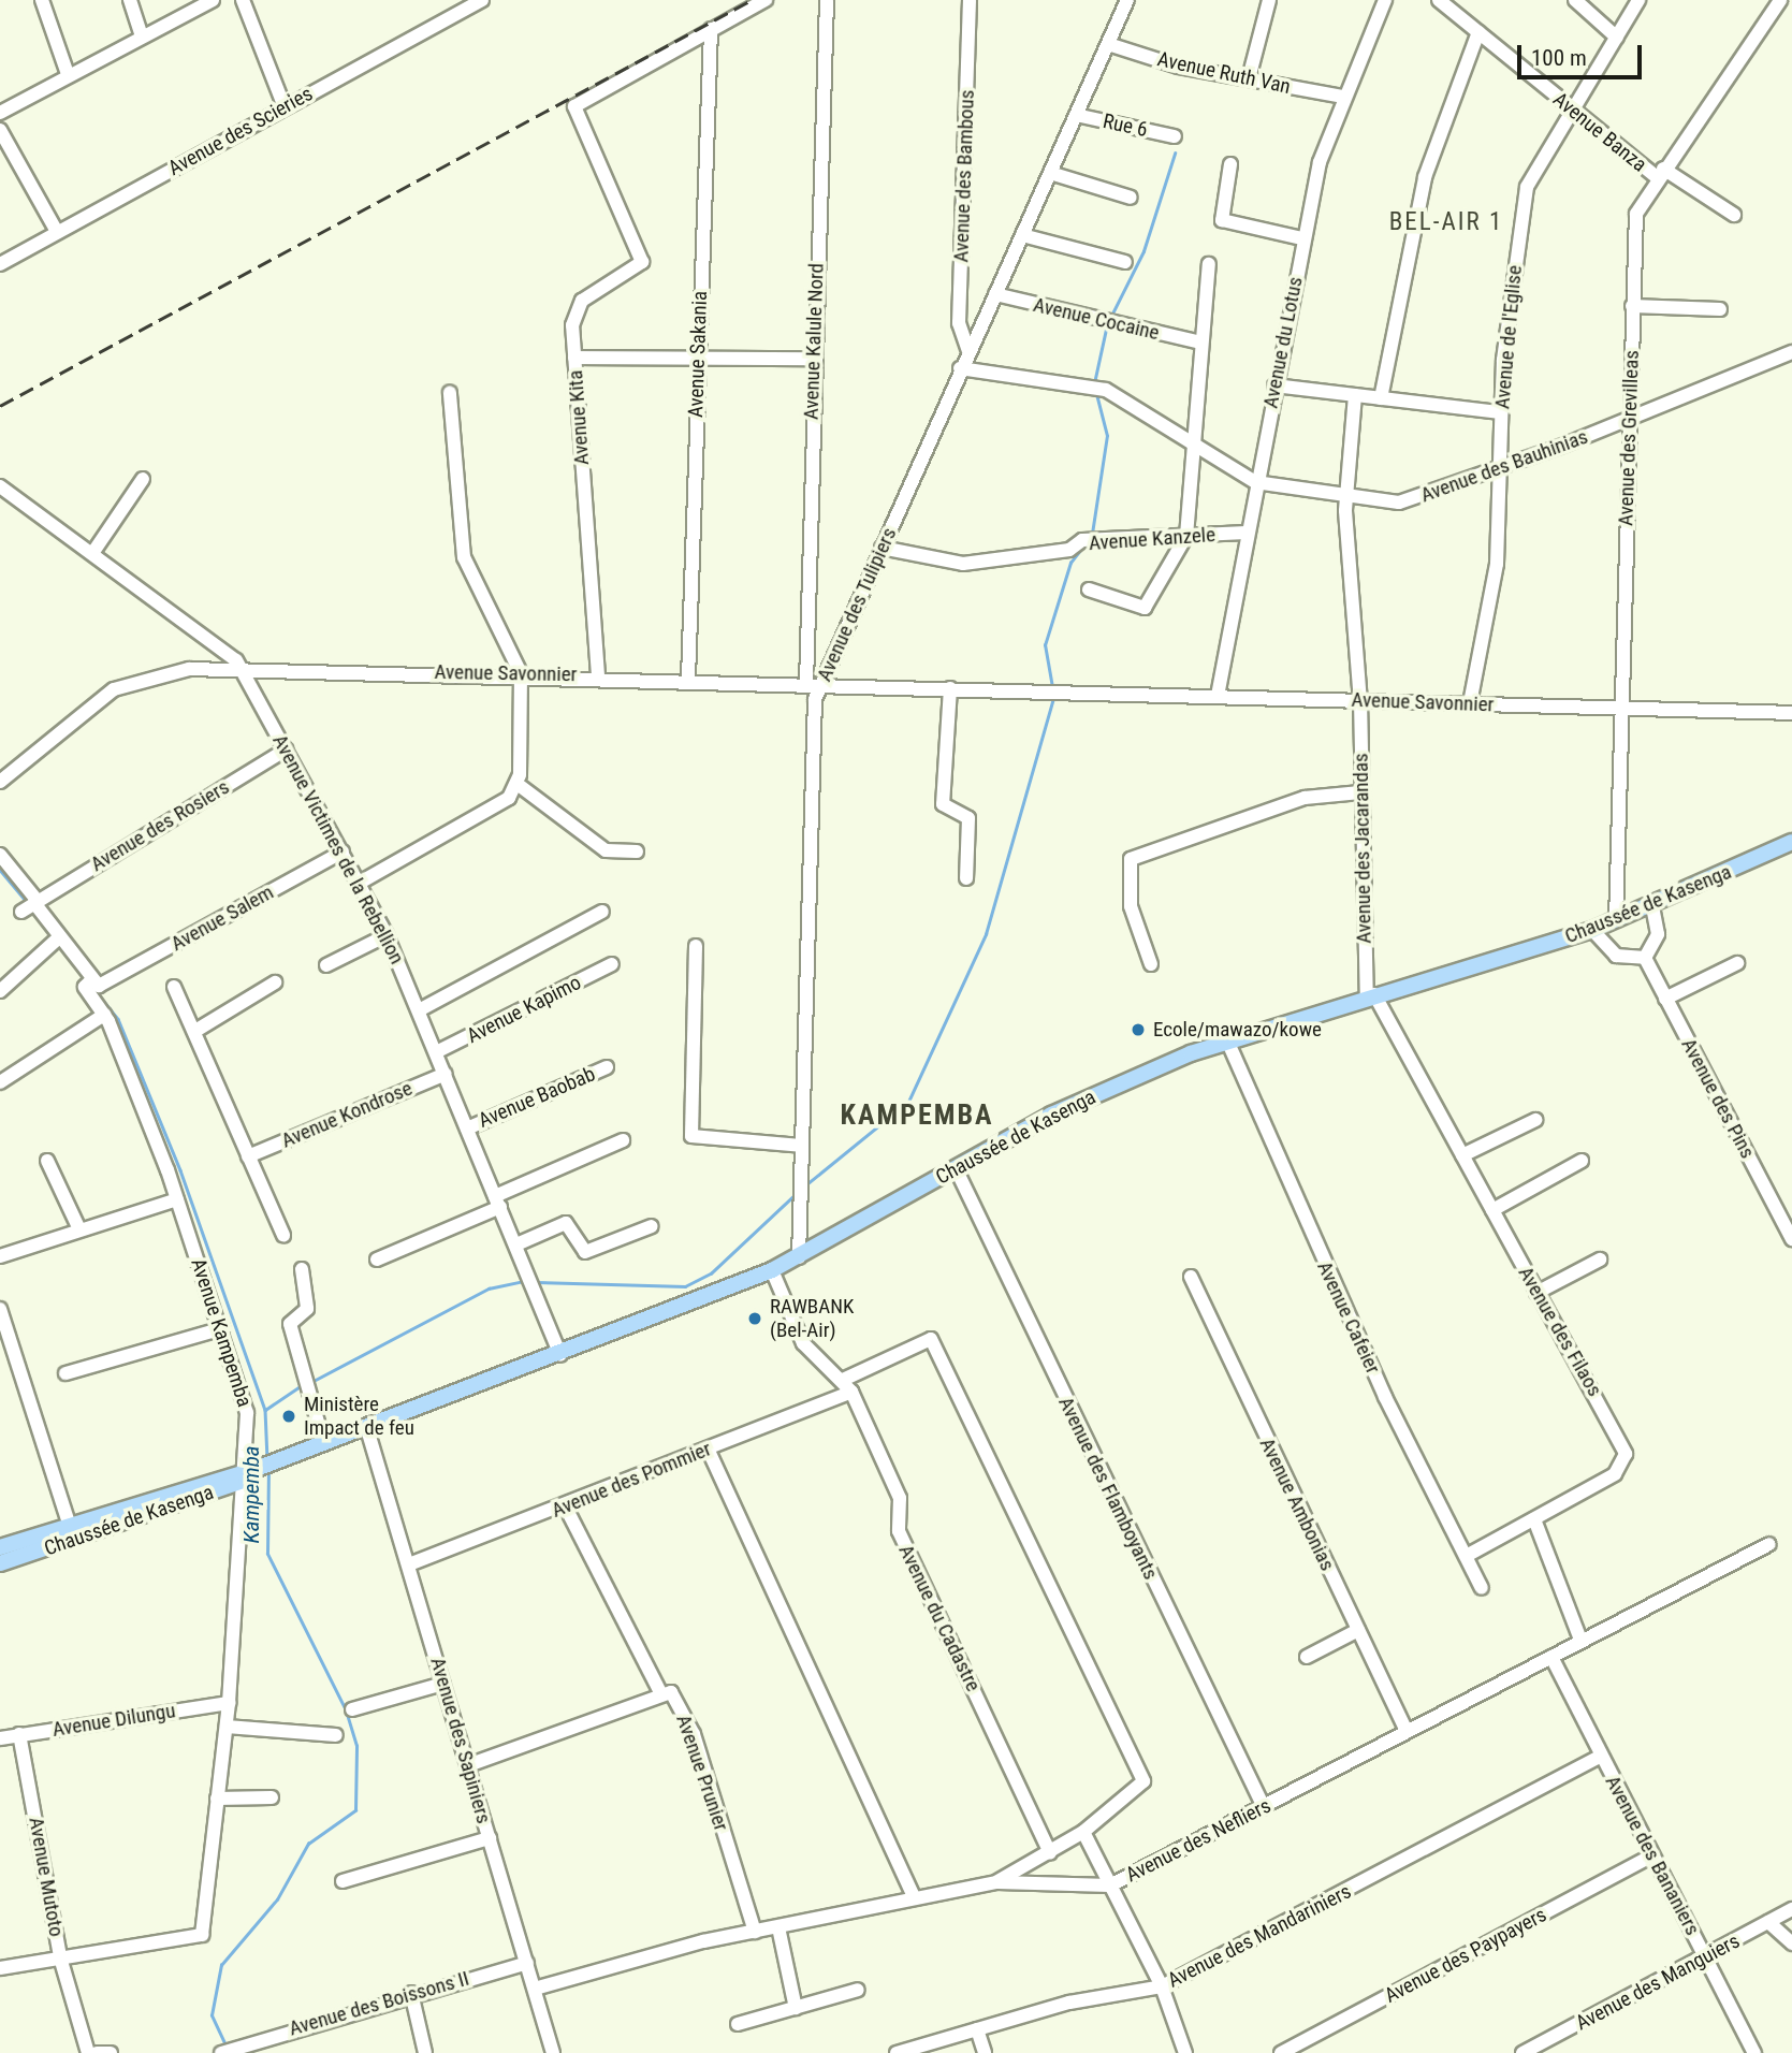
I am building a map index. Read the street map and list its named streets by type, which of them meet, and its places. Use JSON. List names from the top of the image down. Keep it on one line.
{"streets":{"main road":["Chaussée de Kasenga"],"street":["Avenue Ruth Van","Rue 6","Avenue des Scieries","Avenue Banza","Avenue des Bambous","Avenue Cocaine","Avenue de l'Eglise","Avenue Kalule Nord","Avenue du Lotus","Avenue Sakania","Avenue Kita","Avenue des Grevilleas","Avenue des Bauhinias","Avenue Kanzele","Avenue des Tulipiers","Avenue Savonnier","Avenue des Rosiers","Avenue des Jacarandas","Avenue Victimes de la Rebellion","Avenue Salem","Avenue Kapimo","Avenue Baobab","Avenue des Pins","Avenue Kondrose","Avenue Cafeier","Avenue des Filaos","Avenue Kampemba","Avenue des Pommier","Avenue des Flamboyants","Avenue Ambonias","Avenue du Cadastre","Avenue Dilungu","Avenue des Sapiniers","Avenue Prunier","Avenue des Nefliers","Avenue des Bananiers","Avenue Mutoto","Avenue des Mandariniers","Avenue des Paypayers","Avenue des Manguiers","Avenue des Boissons II"]},"crossings":[["Avenue Ruth Van","Avenue du Lotus"],["Avenue Ruth Van","Avenue des Tulipiers"],["Rue 6","Avenue des Tulipiers"],["Avenue Banza","Avenue de l'Eglise"],["Avenue Banza","Avenue des Grevilleas"],["Avenue des Bambous","Avenue des Tulipiers"],["Avenue Cocaine","Avenue des Tulipiers"],["Avenue de l'Eglise","Avenue des Bauhinias"],["Avenue de l'Eglise","Avenue Savonnier"],["Avenue Kalule Nord","Avenue Savonnier"],["Avenue du Lotus","Avenue des Bauhinias"],["Avenue du Lotus","Avenue Kanzele"],["Avenue du Lotus","Avenue Savonnier"],["Avenue Sakania","Avenue Kita"],["Avenue Sakania","Avenue Savonnier"],["Avenue Kita","Avenue Savonnier"],["Avenue des Grevilleas","Avenue des Bauhinias"],["Avenue des Grevilleas","Avenue Savonnier"],["Avenue des Grevilleas","Chaussée de Kasenga"],["Avenue des Bauhinias","Avenue des Tulipiers"],["Avenue des Bauhinias","Avenue des Jacarandas"],["Avenue Kanzele","Avenue des Tulipiers"],["Avenue des Tulipiers","Avenue Savonnier"],["Avenue des Tulipiers","Chaussée de Kasenga"],["Avenue Savonnier","Avenue des Jacarandas"],["Avenue Savonnier","Avenue Victimes de la Rebellion"],["Avenue des Rosiers","Avenue Victimes de la Rebellion"],["Avenue des Rosiers","Avenue Kampemba"],["Avenue des Jacarandas","Chaussée de Kasenga"],["Avenue des Jacarandas","Avenue des Filaos"],["Avenue Victimes de la Rebellion","Chaussée de Kasenga"],["Avenue Victimes de la Rebellion","Avenue Salem"],["Avenue Victimes de la Rebellion","Avenue Kapimo"],["Avenue Victimes de la Rebellion","Avenue Baobab"],["Avenue Victimes de la Rebellion","Avenue Kondrose"],["Chaussée de Kasenga","Avenue Cafeier"],["Chaussée de Kasenga","Avenue des Filaos"],["Chaussée de Kasenga","Avenue Kampemba"],["Chaussée de Kasenga","Avenue des Flamboyants"],["Chaussée de Kasenga","Avenue du Cadastre"],["Chaussée de Kasenga","Avenue des Sapiniers"],["Avenue Salem","Avenue Kampemba"],["Avenue Kampemba","Avenue Dilungu"],["Avenue Kampemba","Avenue Mutoto"],["Avenue des Pommier","Avenue du Cadastre"],["Avenue des Pommier","Avenue des Sapiniers"],["Avenue des Flamboyants","Avenue des Nefliers"],["Avenue Ambonias","Avenue des Nefliers"],["Avenue Dilungu","Avenue Mutoto"],["Avenue des Sapiniers","Avenue Prunier"],["Avenue des Sapiniers","Avenue des Nefliers"],["Avenue des Sapiniers","Avenue des Boissons II"],["Avenue Prunier","Avenue des Nefliers"],["Avenue des Nefliers","Avenue des Bananiers"],["Avenue des Bananiers","Avenue des Mandariniers"],["Avenue des Bananiers","Avenue des Paypayers"],["Avenue des Bananiers","Avenue des Manguiers"]],"districts":["BEL-AIR 1","KAMPEMBA"],"water":["Kampemba"],"places":["Ecole/mawazo/kowe","RAWBANK (Bel-Air)","Ministère Impact de feu"],"scale_bar":"100 m"}
